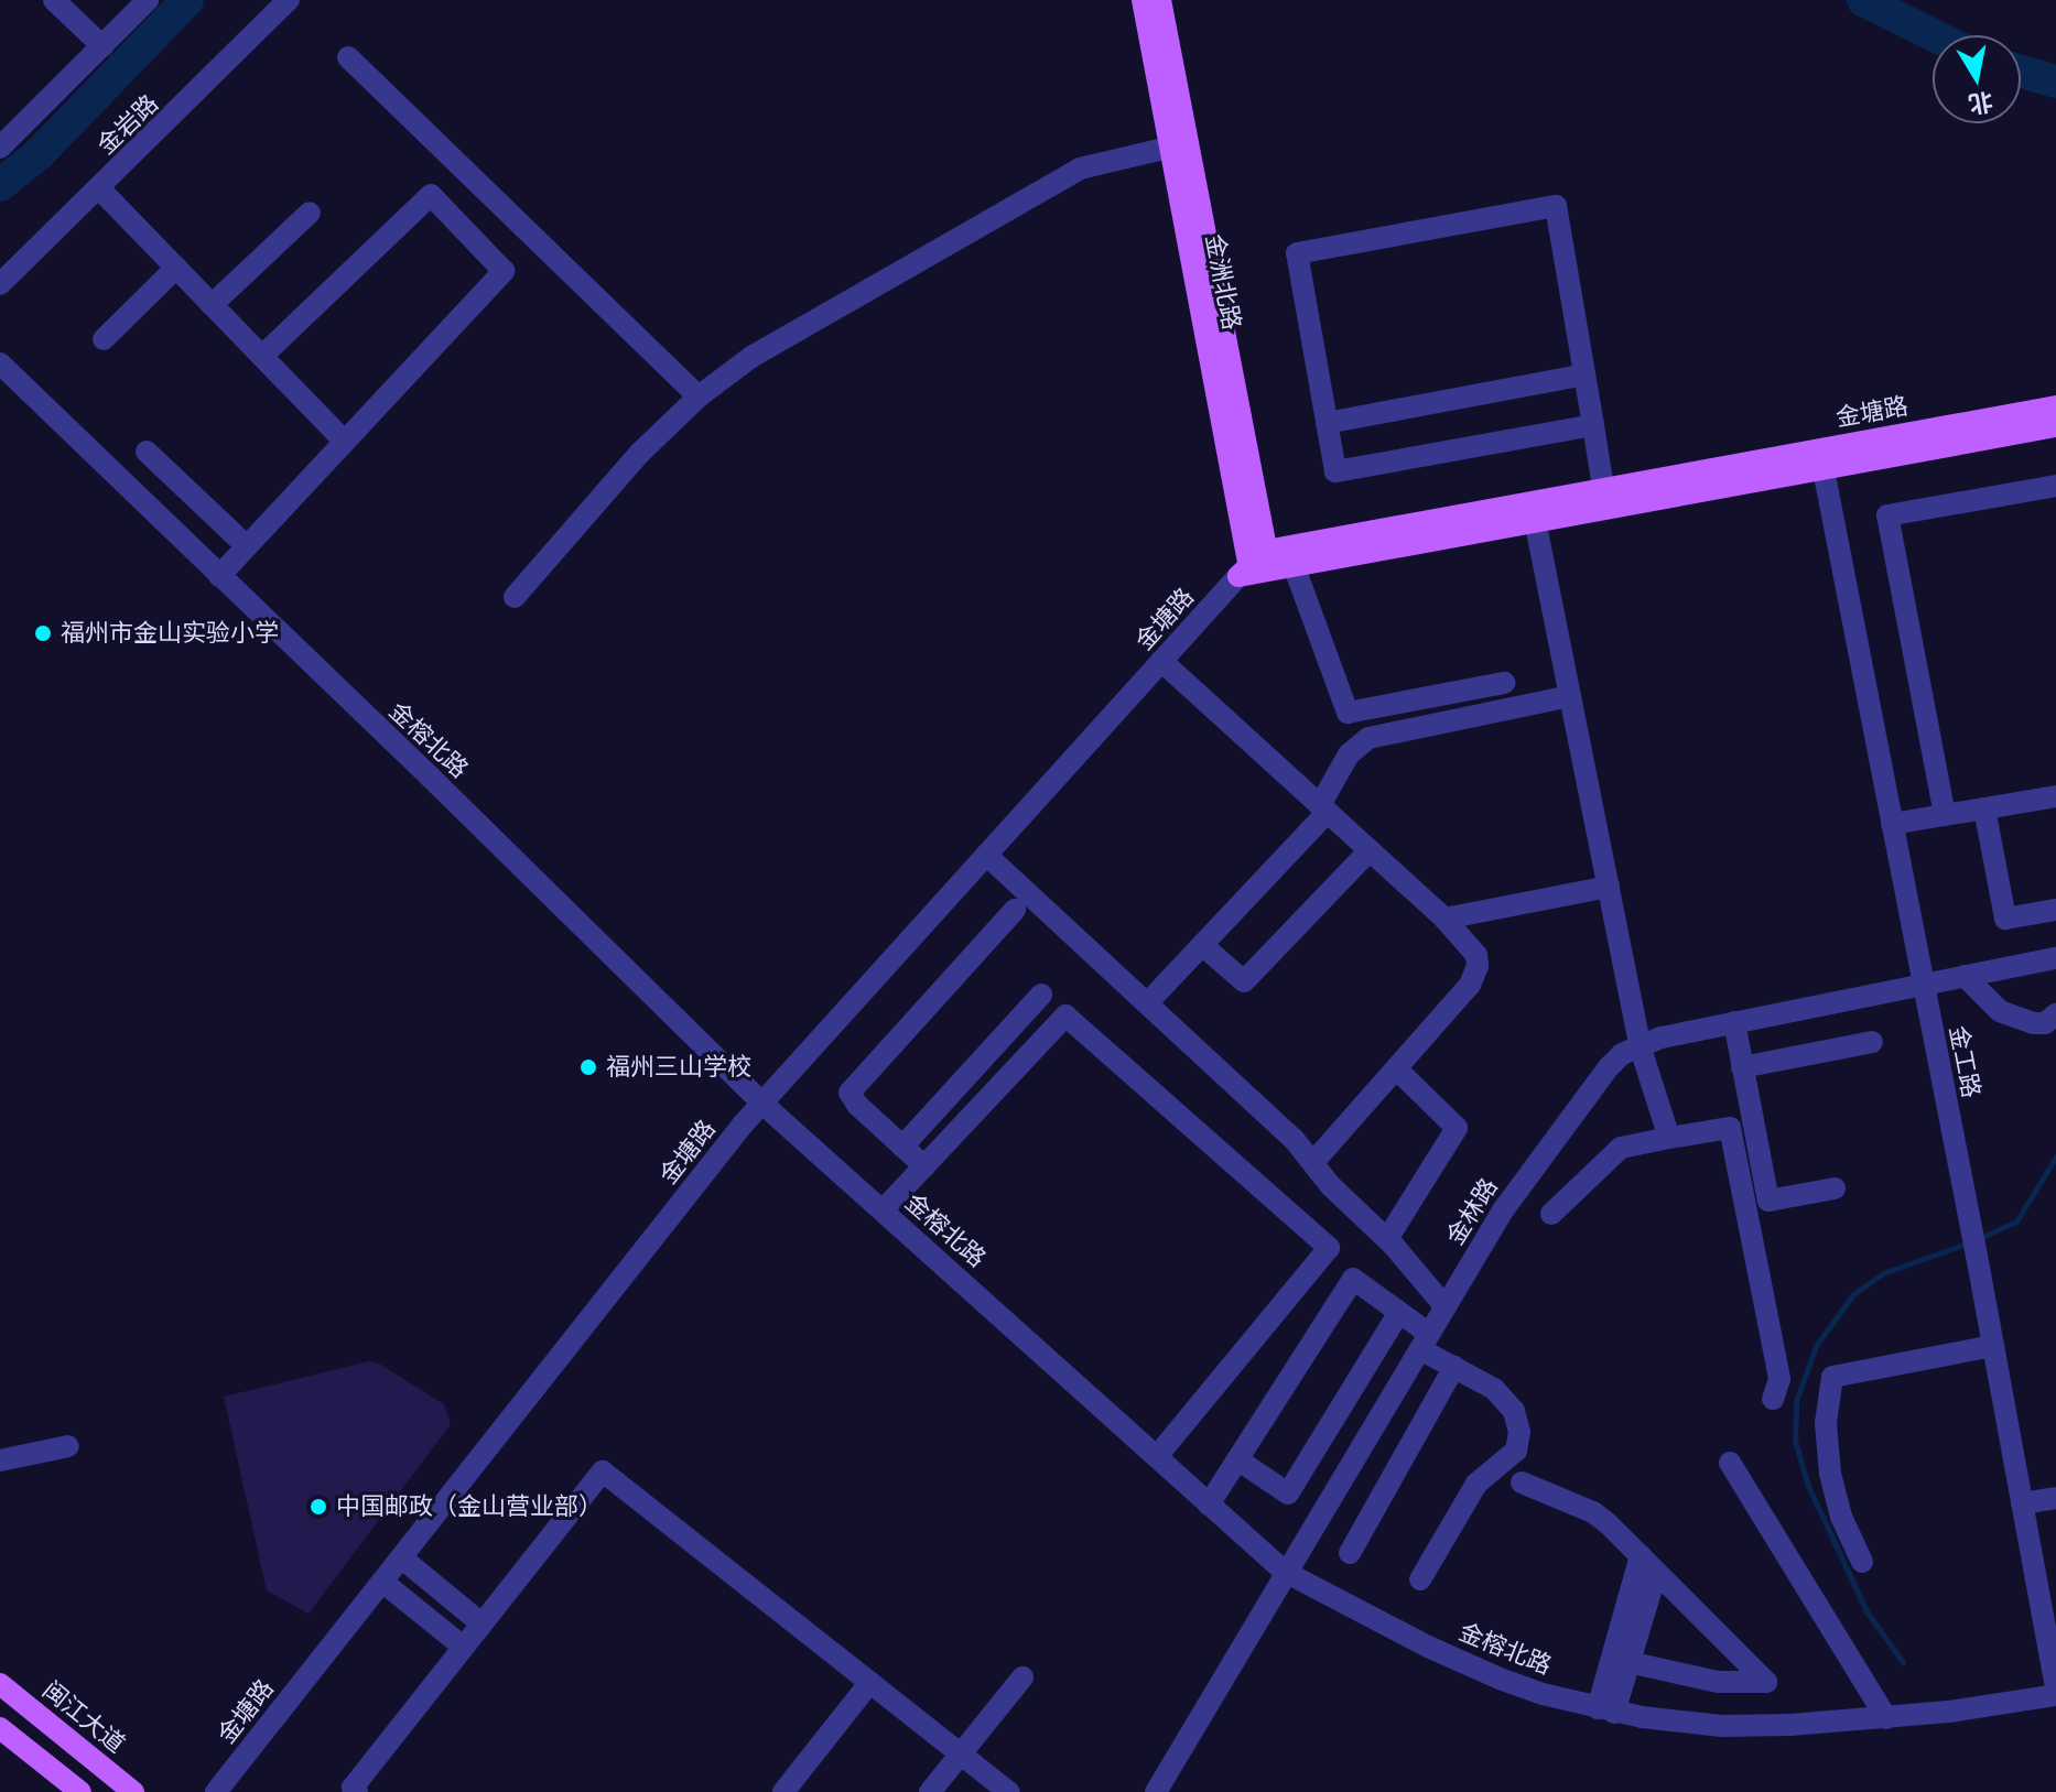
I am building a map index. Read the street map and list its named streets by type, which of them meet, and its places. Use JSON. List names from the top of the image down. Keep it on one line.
{"streets":{"main road":["金洲北路","金塘路","闽江大道"],"street":["金岩路","金榕北路","金工路","金林路"]},"crossings":[["金洲北路","金塘路"],["金塘路","金榕北路"],["金塘路","金工路"],["金榕北路","金林路"],["金工路","金林路"]],"places":["福州市金山实验小学","福州三山学校","中国邮政（金山营业部）"],"north":"bottom"}
